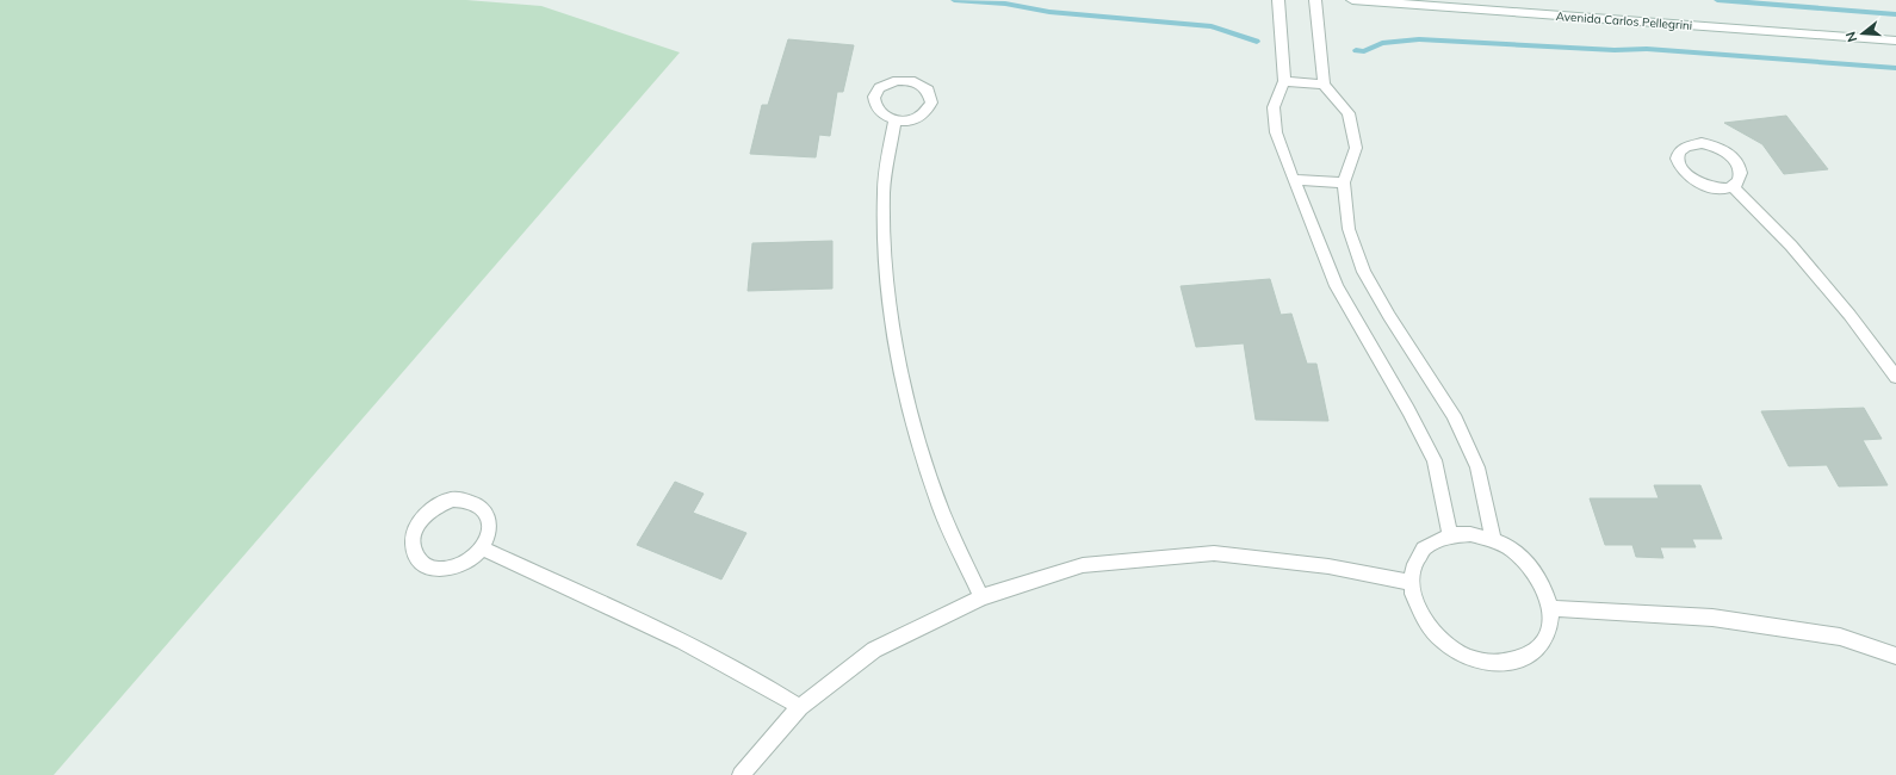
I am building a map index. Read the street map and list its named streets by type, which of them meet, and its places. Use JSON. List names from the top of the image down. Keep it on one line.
{"streets":{"street":["Avenida Carlos Pellegrini"]},"north":"left"}
